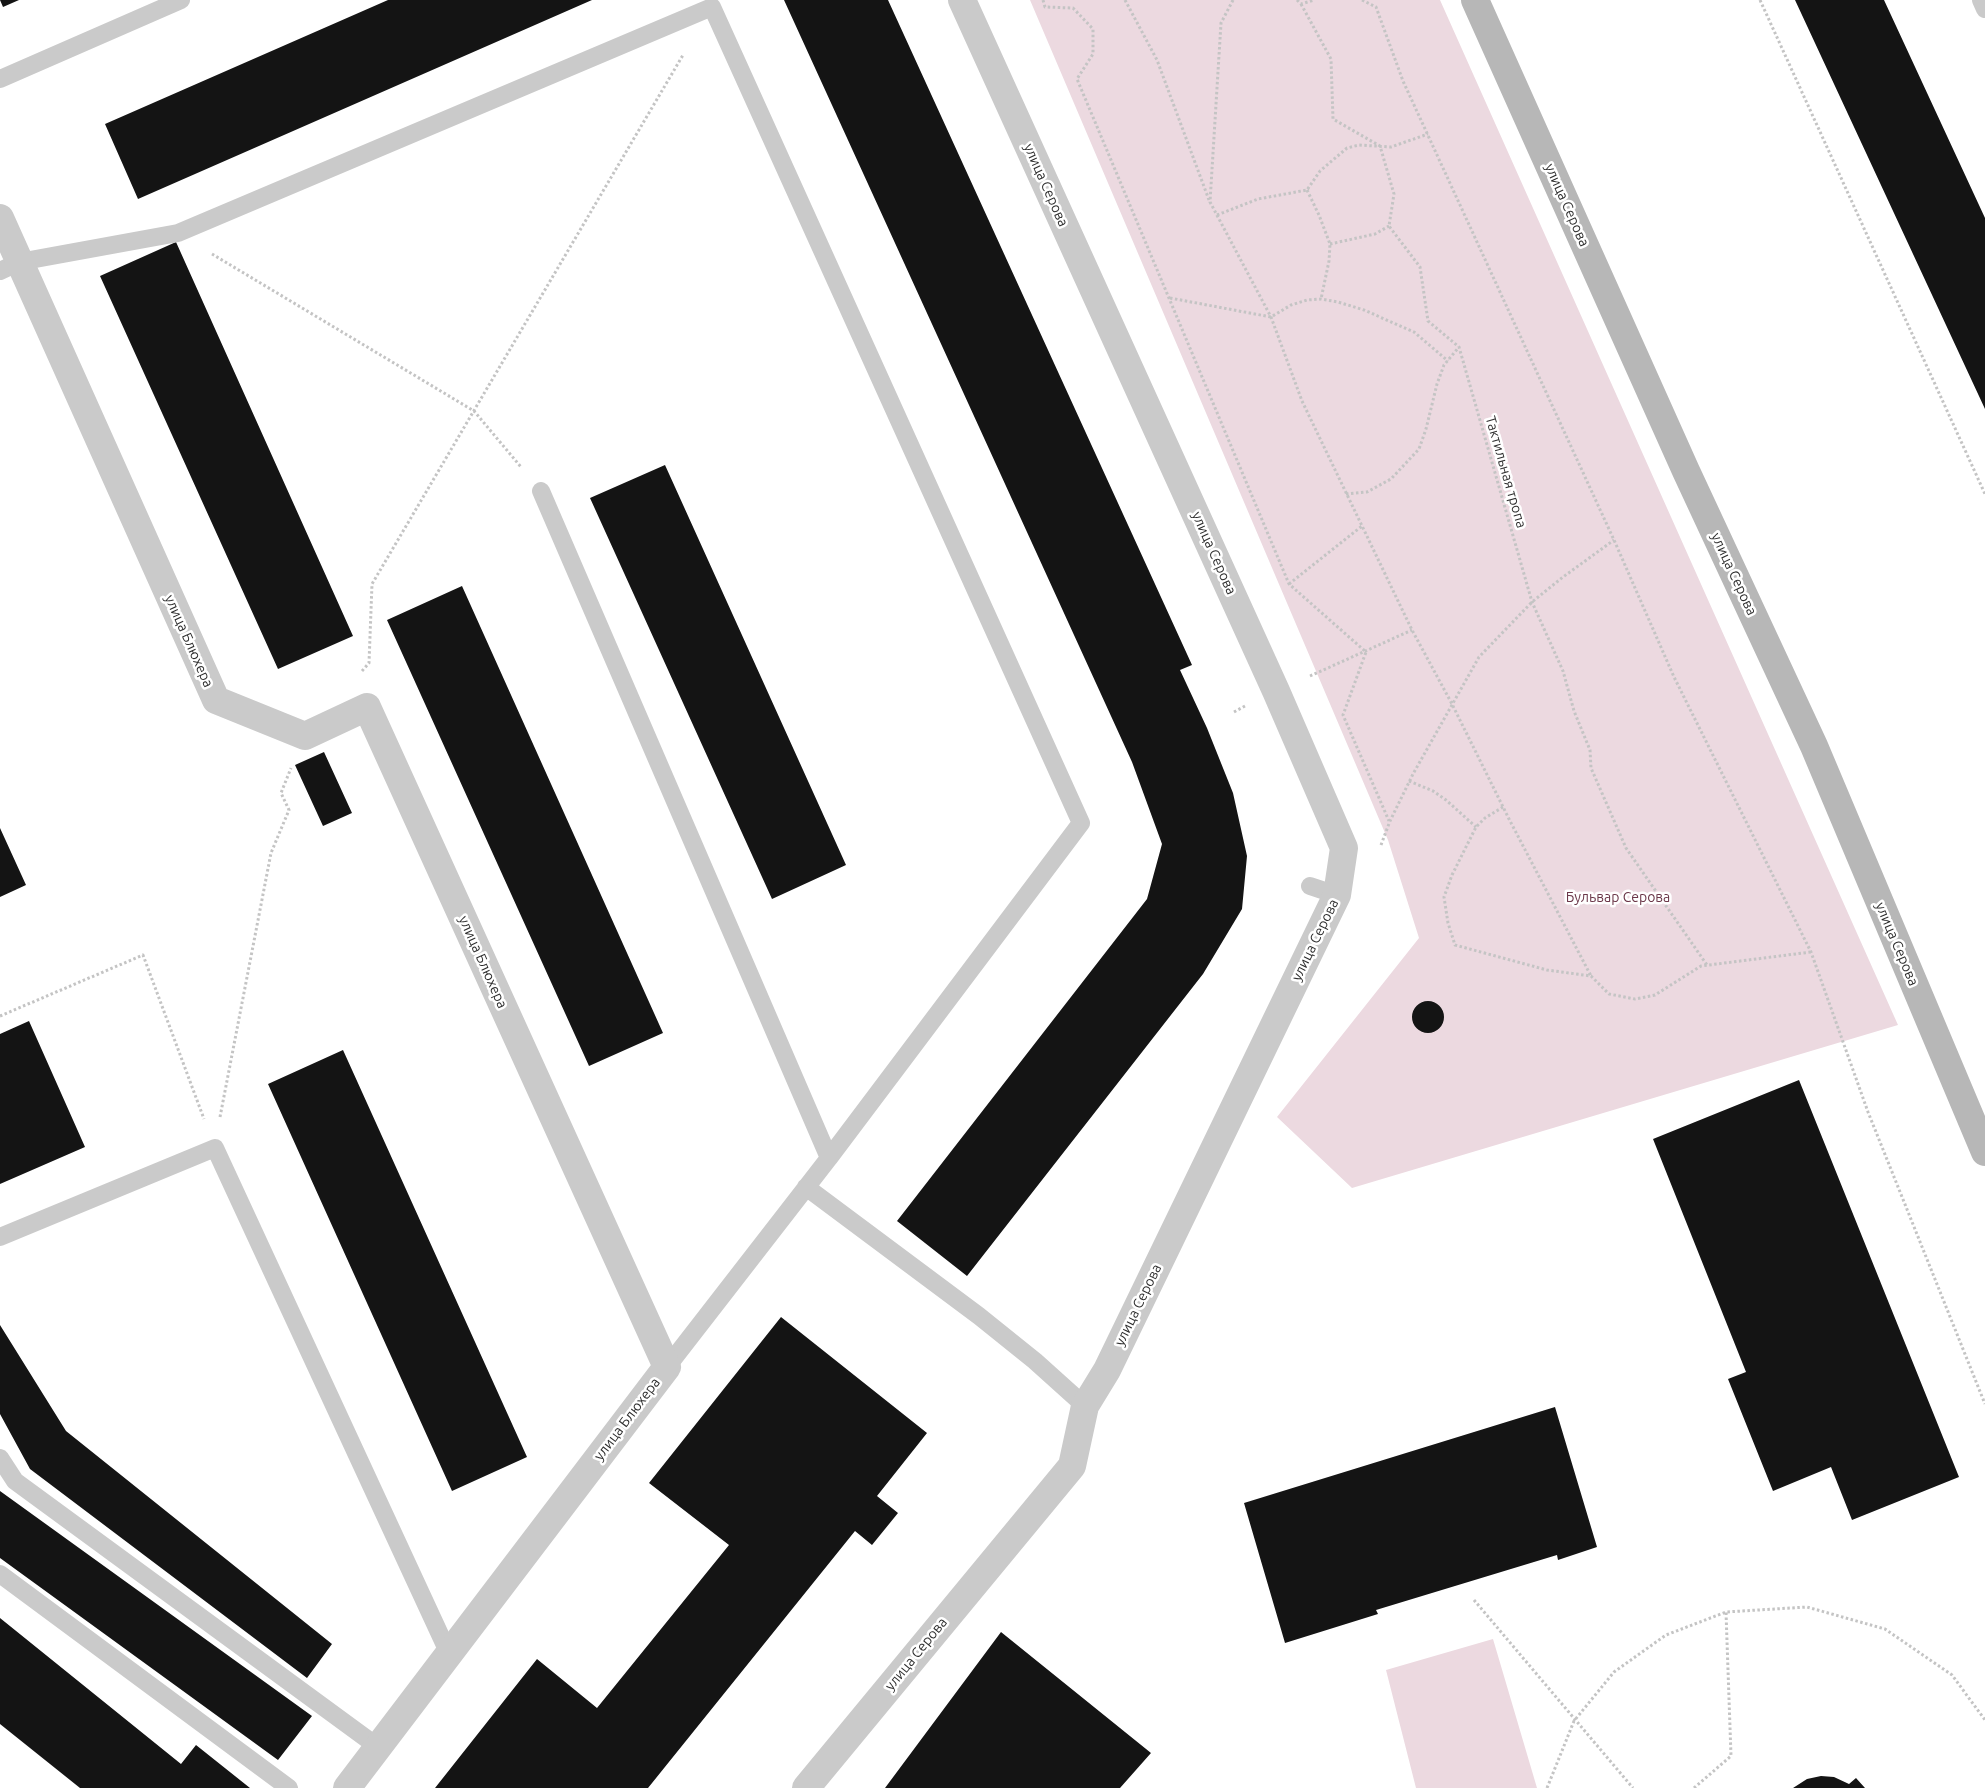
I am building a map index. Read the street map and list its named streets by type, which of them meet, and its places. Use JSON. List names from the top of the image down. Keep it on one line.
{"streets":{"street":["улица Серова","улица Блюхера"],"path":["Тактильная тропа"]},"parks":["Бульвар Серова"]}
